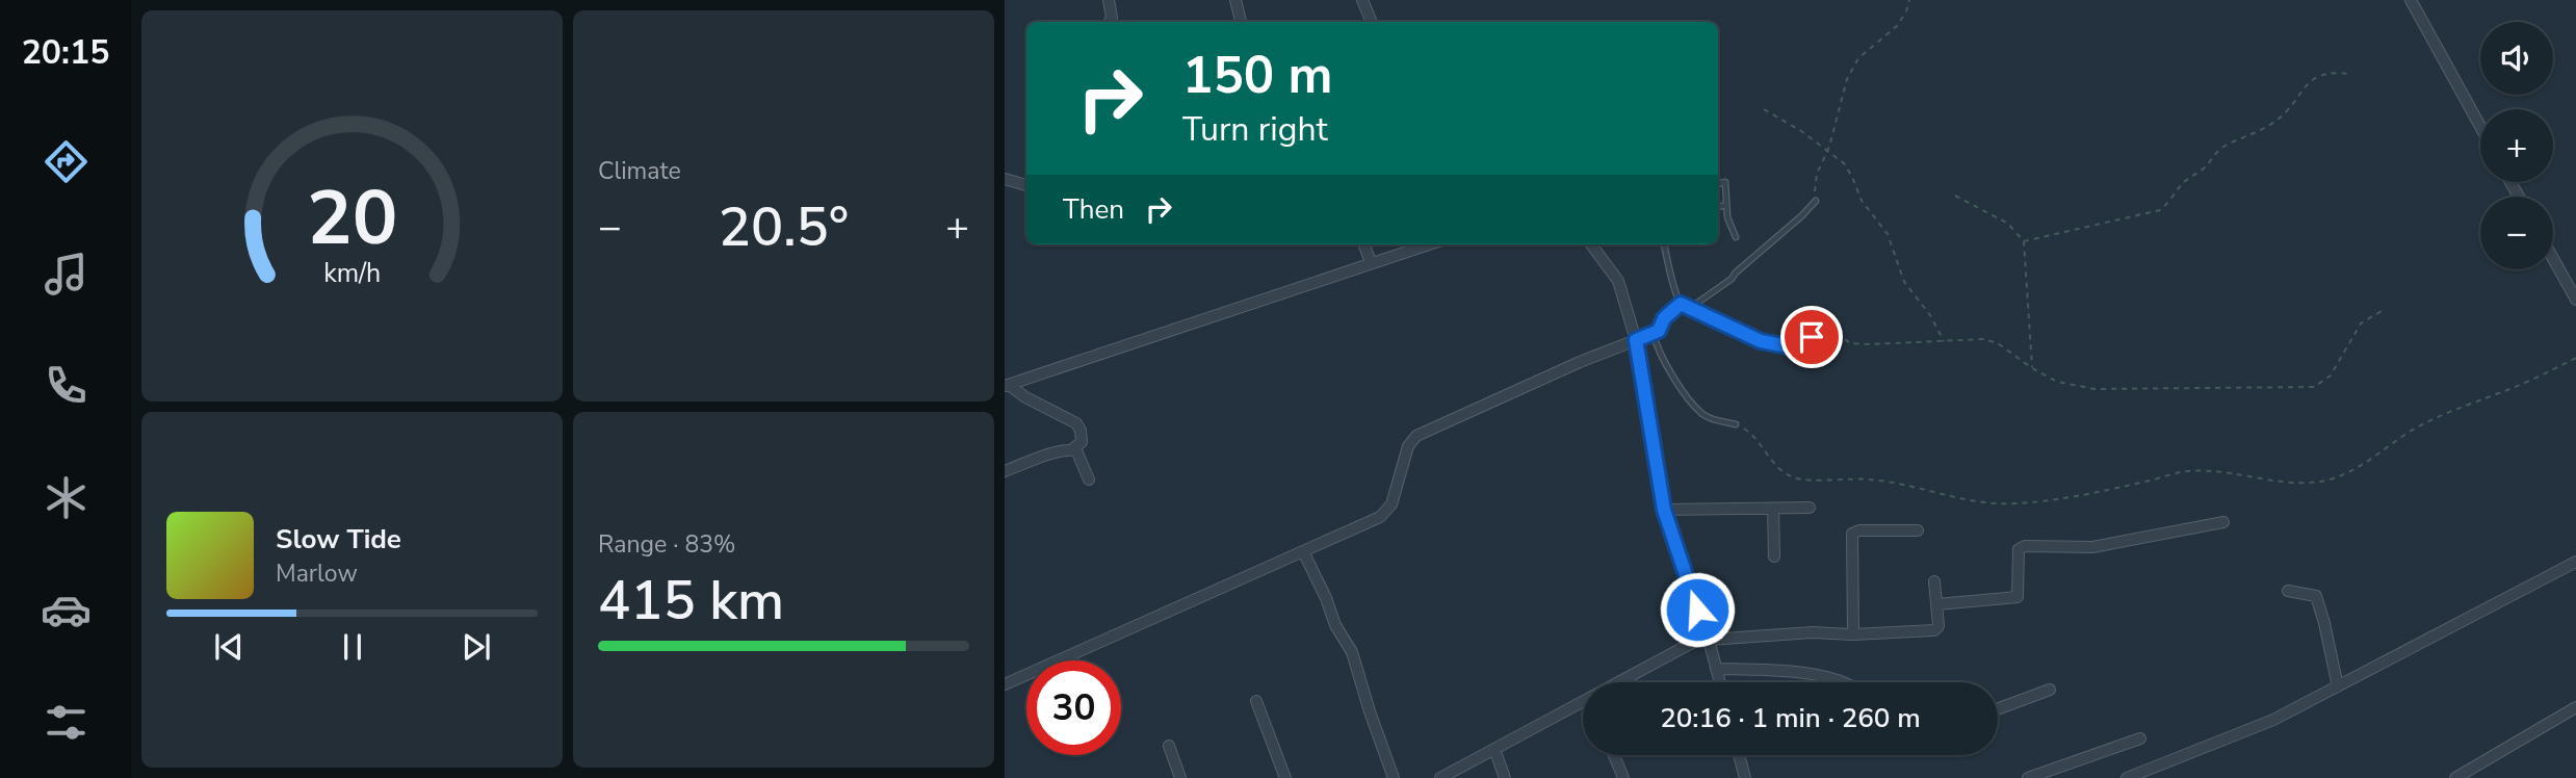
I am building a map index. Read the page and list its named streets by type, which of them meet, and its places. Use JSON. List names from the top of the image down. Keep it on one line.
{"page":{"tabs":"20:15","tile":["Climate",["Range · 83%","415 km"]],"map_buttons":["+","−"],"turn":["150 m","Turn right"],"then":"Then","heat":["−","20.5°","+"],"song":["Slow Tide","Marlow"],"limit":"30","trip":"20:16 · 1 min · 260 m","gauge":["20","km/h"]}}
